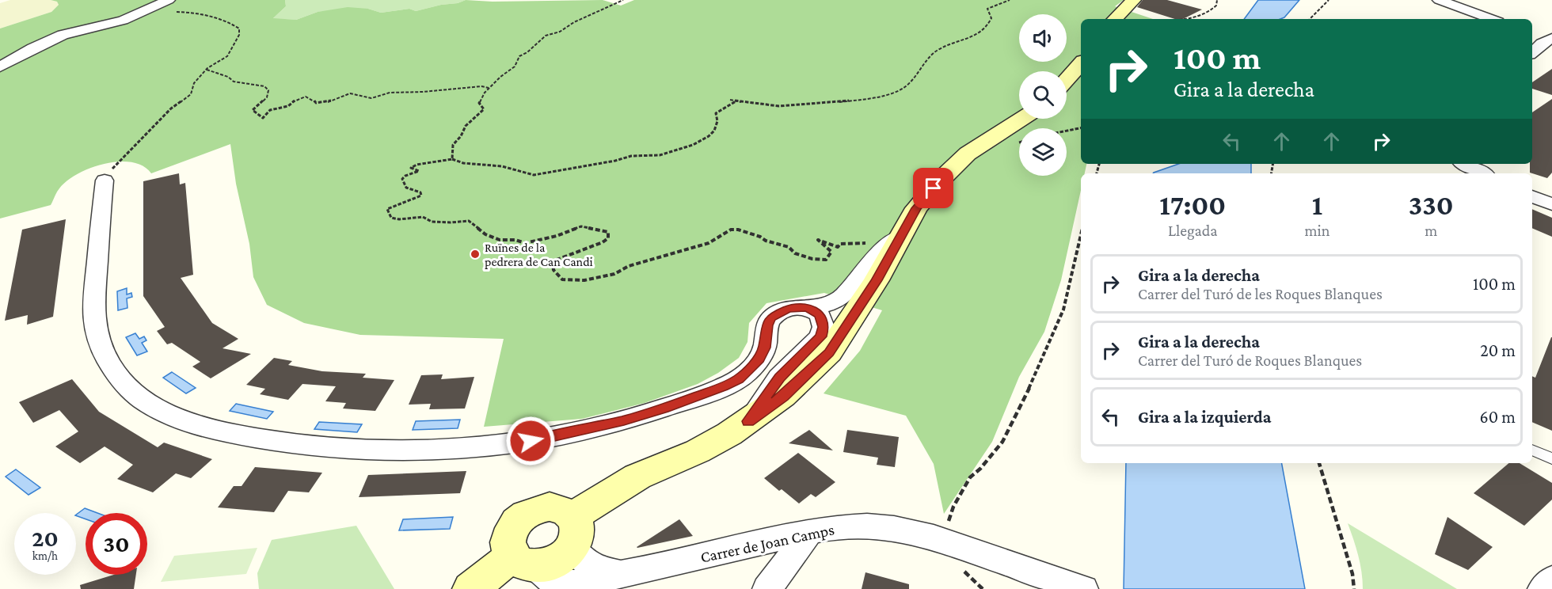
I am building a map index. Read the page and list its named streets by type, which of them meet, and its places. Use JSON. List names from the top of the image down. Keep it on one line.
{"streets":{"street":["Carrer de Joan Camps"]},"places":["Ruïnes de la pedrera de Can Candi"],"page":{"turn":["100 m","Gira a la derecha"],"eta":["17:00","Llegada","1","min","330","m"],"list":[{"name":"Gira a la derecha","note":"Carrer del Turó de les Roques Blanques","value":"100 m"},{"name":"Gira a la derecha","note":"Carrer del Turó de Roques Blanques","value":"20 m"},{"name":"Gira a la izquierda","value":"60 m"}],"speed":"20 km/h","limit":"30"}}
